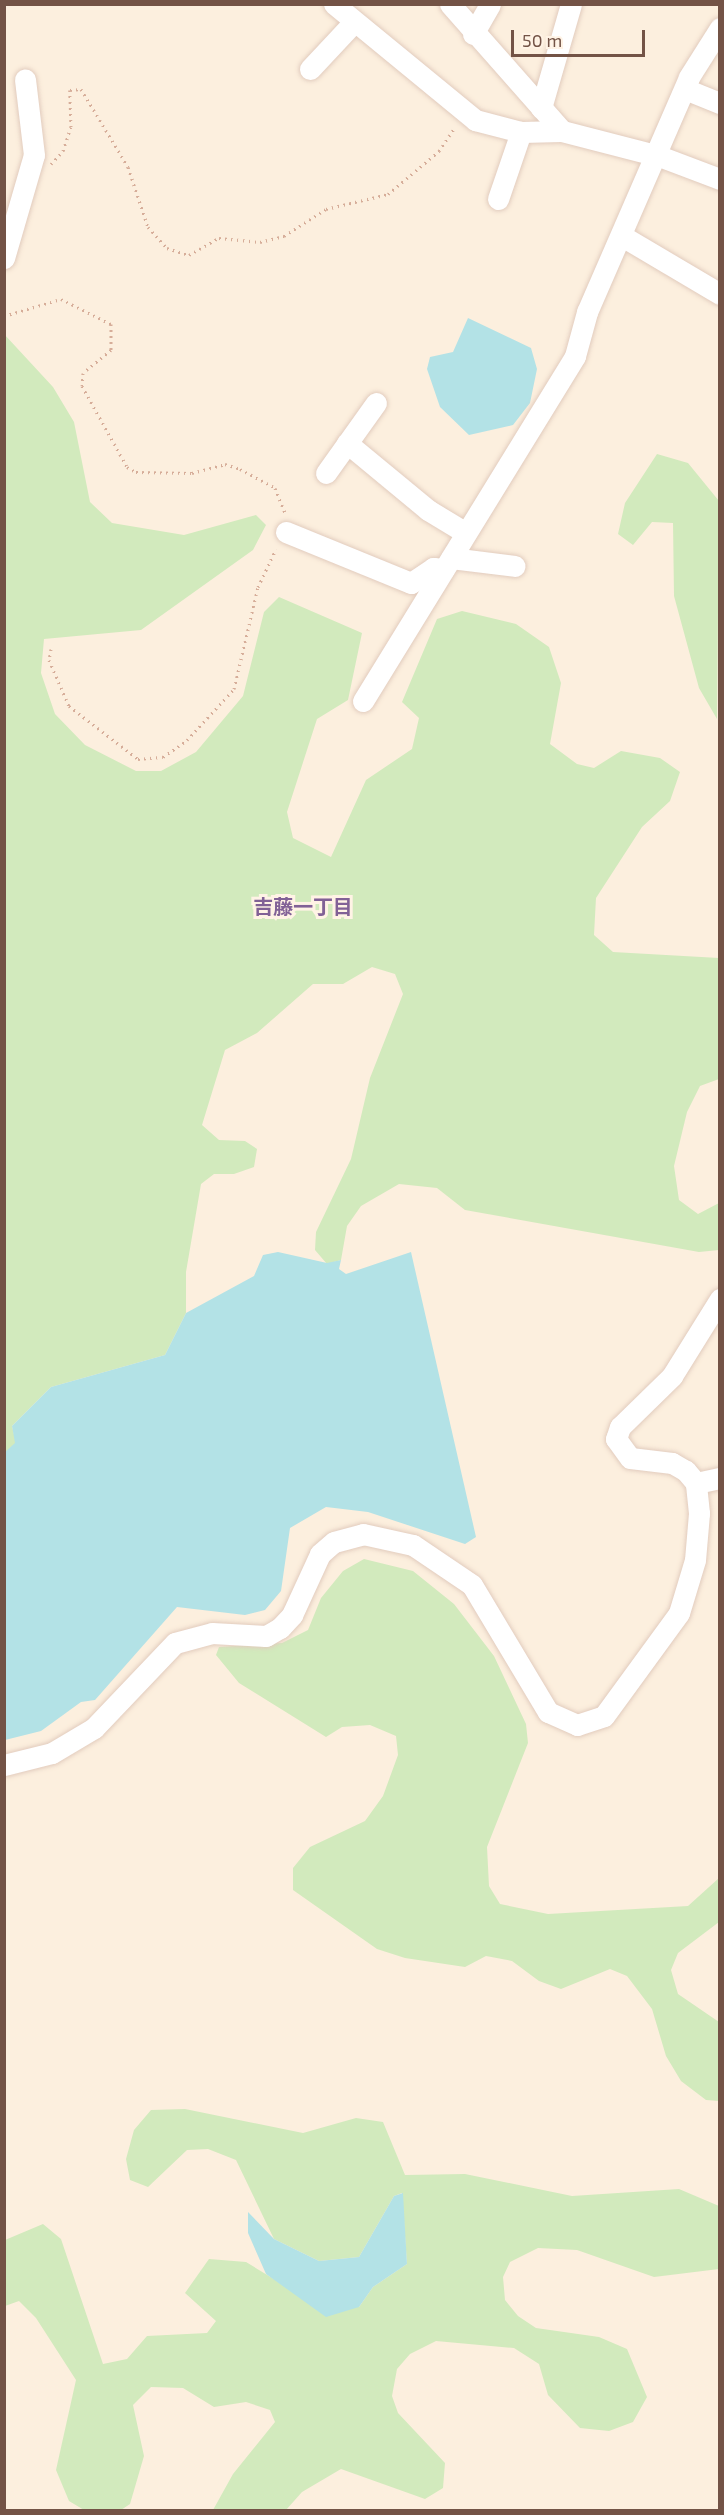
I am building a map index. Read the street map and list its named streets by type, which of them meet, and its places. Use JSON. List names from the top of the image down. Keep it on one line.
{"districts":["吉藤一丁目"],"scale_bar":"50 m"}
